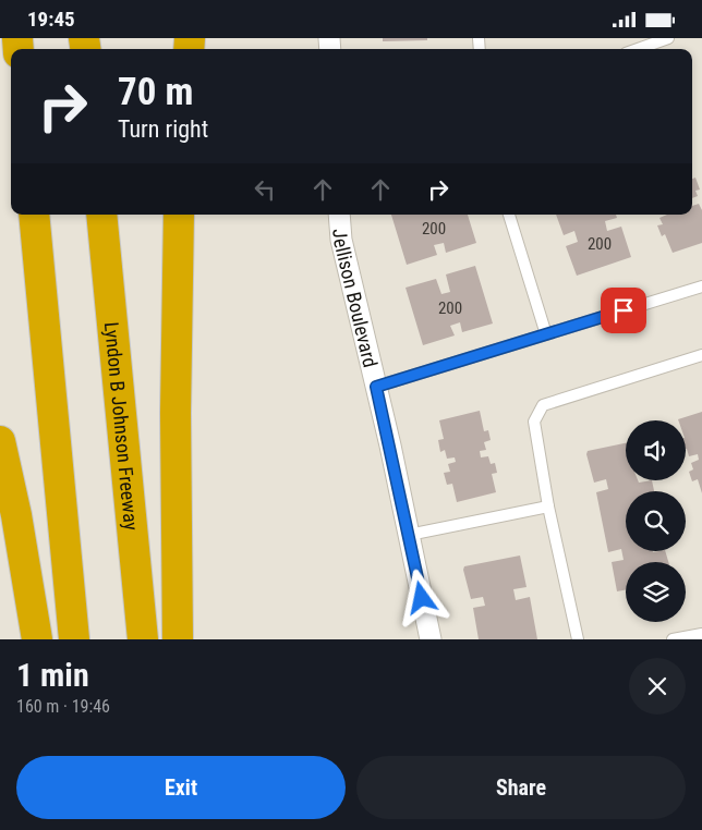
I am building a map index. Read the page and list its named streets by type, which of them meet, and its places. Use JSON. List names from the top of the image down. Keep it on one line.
{"streets":{"highway":["Lyndon B Johnson Freeway"],"street":["Jellison Boulevard"]},"house_numbers":["200","200","200"],"page":{"status":"19:45","turn":["70 m","Turn right"],"heading":["1 min","160 m · 19:46"],"buttons":["Exit","Share"]}}
